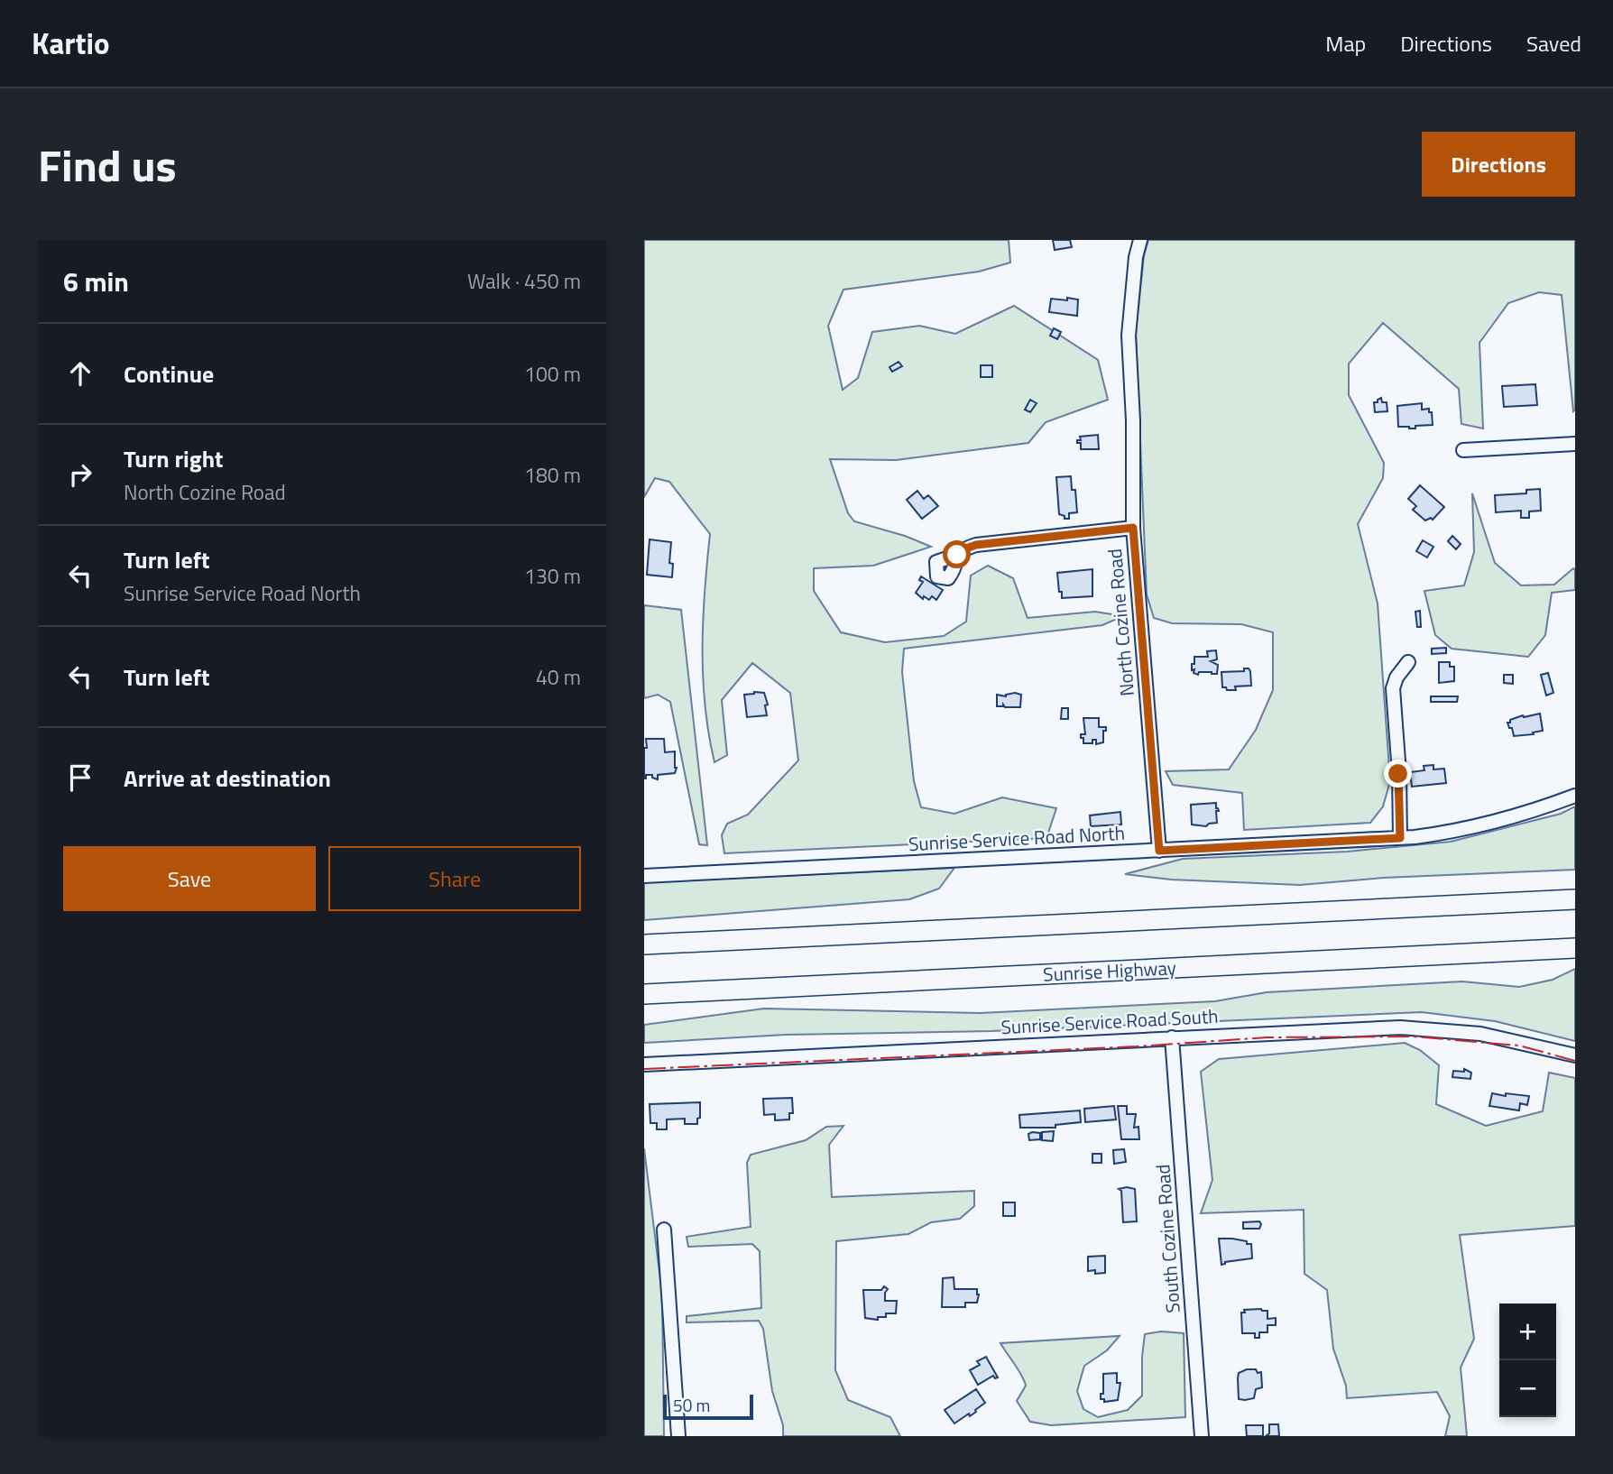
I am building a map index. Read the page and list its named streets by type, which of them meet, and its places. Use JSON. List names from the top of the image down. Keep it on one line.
{"streets":{"highway":["Sunrise Highway"],"street":["North Cozine Road","Sunrise Service Road North","Sunrise Service Road South","South Cozine Road"]},"crossings":[["North Cozine Road","Sunrise Service Road North"],["Sunrise Service Road South","South Cozine Road"]],"scale_bar":"50 m","page":{"header":"Kartio","nav":["Map","Directions","Saved"],"title":"Find us","buttons":["Directions",["Save","Share"]],"heading":["6 min","Walk · 450 m"],"list":[["Continue","100 m"],["Turn right","North Cozine Road","180 m"],["Turn left","Sunrise Service Road North","130 m"],["Turn left","40 m"],"Arrive at destination"],"map_buttons":["+","−"],"scale":"50 m"}}
